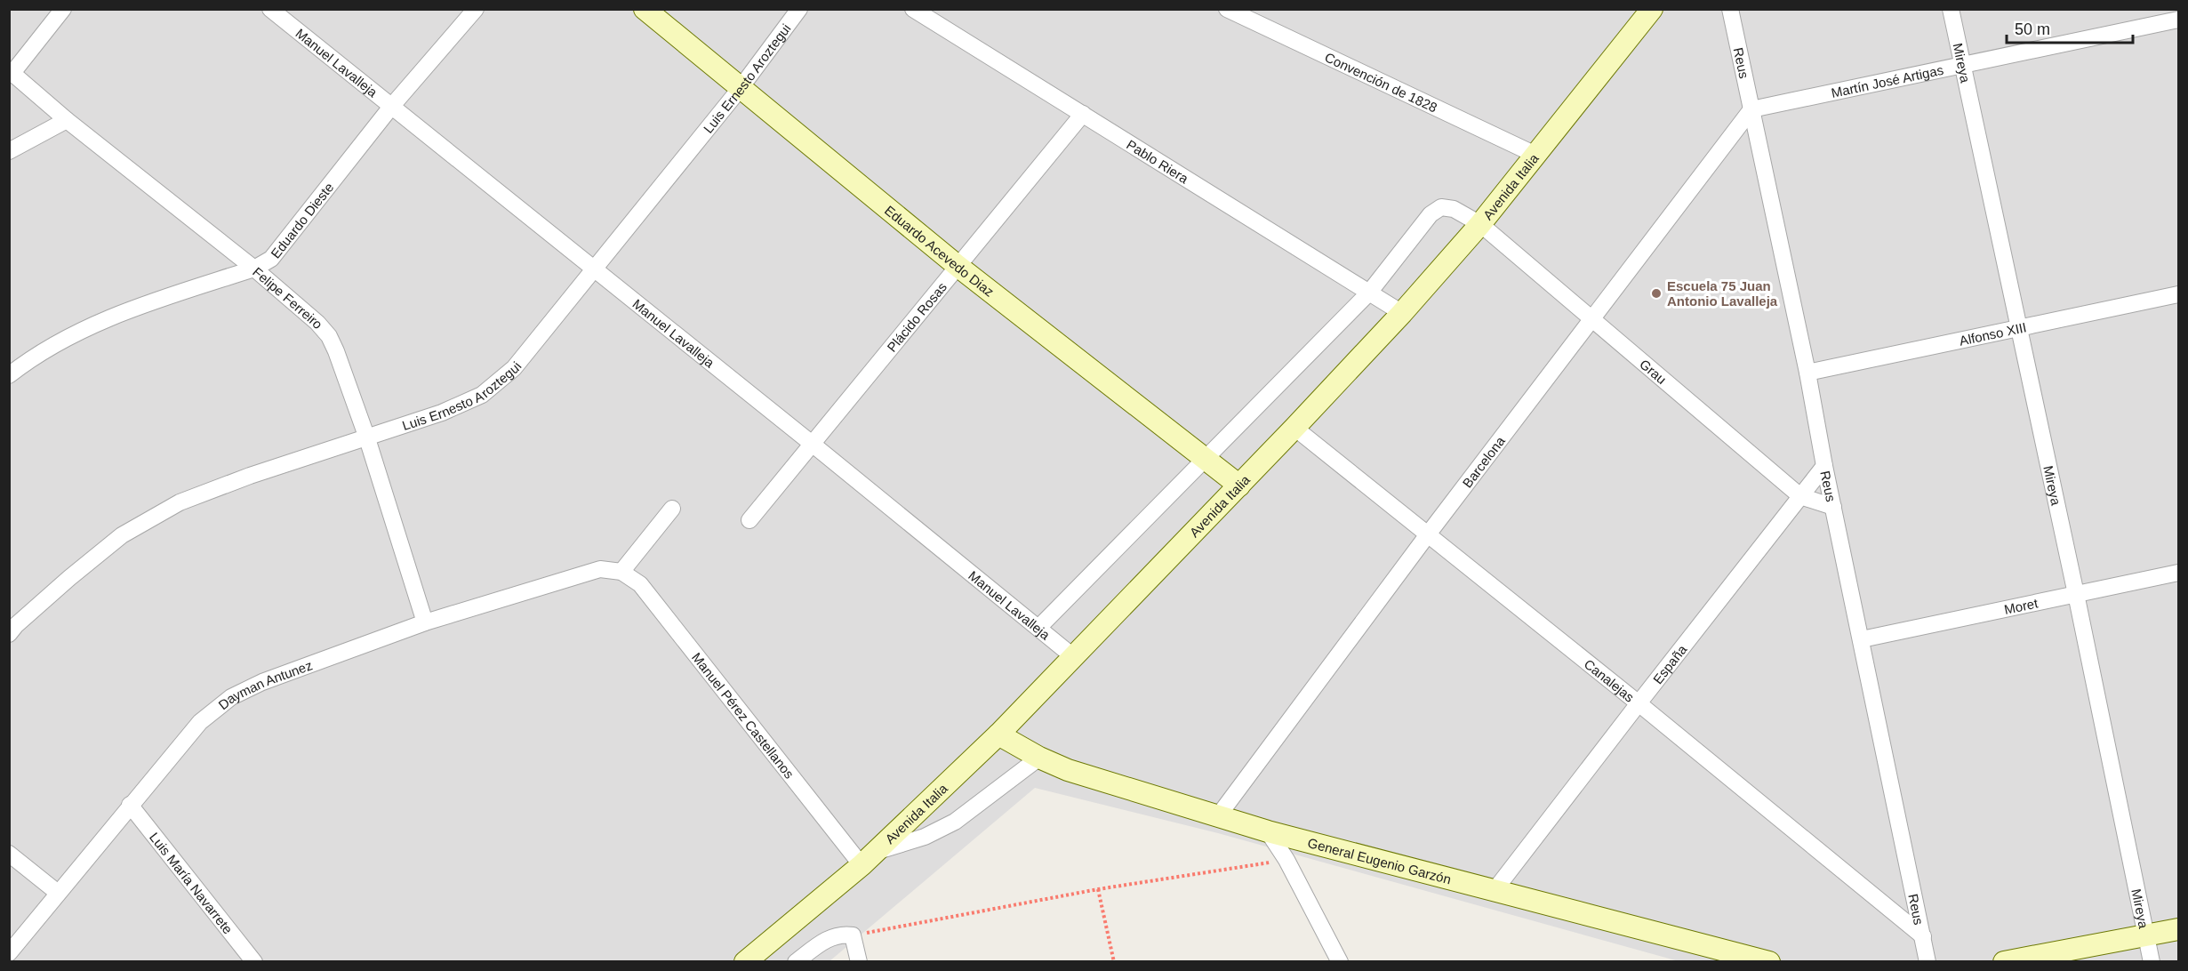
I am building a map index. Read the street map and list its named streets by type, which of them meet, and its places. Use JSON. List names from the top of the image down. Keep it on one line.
{"streets":{"street":["Manuel Lavalleja","Reus","Mireya","Luis Ernesto Aroztegui","Martín José Artigas","Convención de 1828","Pablo Riera","Avenida Italia","Eduardo Dieste","Eduardo Acevedo Diaz","Felipe Ferreiro","Plácido Rosas","Alfonso XIII","Grau","Barcelona","Moret","España","Canalejas","Dayman Antunez","Manuel Pérez Castellanos","General Eugenio Garzón","Luis María Navarrete"]},"crossings":[["Manuel Lavalleja","Luis Ernesto Aroztegui"],["Manuel Lavalleja","Avenida Italia"],["Manuel Lavalleja","Eduardo Dieste"],["Manuel Lavalleja","Plácido Rosas"],["Reus","Martín José Artigas"],["Reus","Alfonso XIII"],["Reus","Grau"],["Reus","Barcelona"],["Reus","Moret"],["Reus","España"],["Reus","Canalejas"],["Mireya","Martín José Artigas"],["Mireya","Alfonso XIII"],["Mireya","Moret"],["Luis Ernesto Aroztegui","Eduardo Acevedo Diaz"],["Luis Ernesto Aroztegui","Felipe Ferreiro"],["Martín José Artigas","Barcelona"],["Convención de 1828","Avenida Italia"],["Pablo Riera","Avenida Italia"],["Pablo Riera","Plácido Rosas"],["Pablo Riera","Grau"],["Avenida Italia","Eduardo Acevedo Diaz"],["Avenida Italia","Grau"],["Avenida Italia","Canalejas"],["Avenida Italia","Manuel Pérez Castellanos"],["Avenida Italia","General Eugenio Garzón"],["Eduardo Dieste","Felipe Ferreiro"],["Eduardo Acevedo Diaz","Plácido Rosas"],["Felipe Ferreiro","Dayman Antunez"],["Grau","Barcelona"],["Grau","España"],["Barcelona","Canalejas"],["Barcelona","General Eugenio Garzón"],["España","Canalejas"],["España","General Eugenio Garzón"],["Dayman Antunez","Manuel Pérez Castellanos"],["Dayman Antunez","Luis María Navarrete"]],"places":["Escuela 75 Juan Antonio Lavalleja"],"scale_bar":"50 m"}
